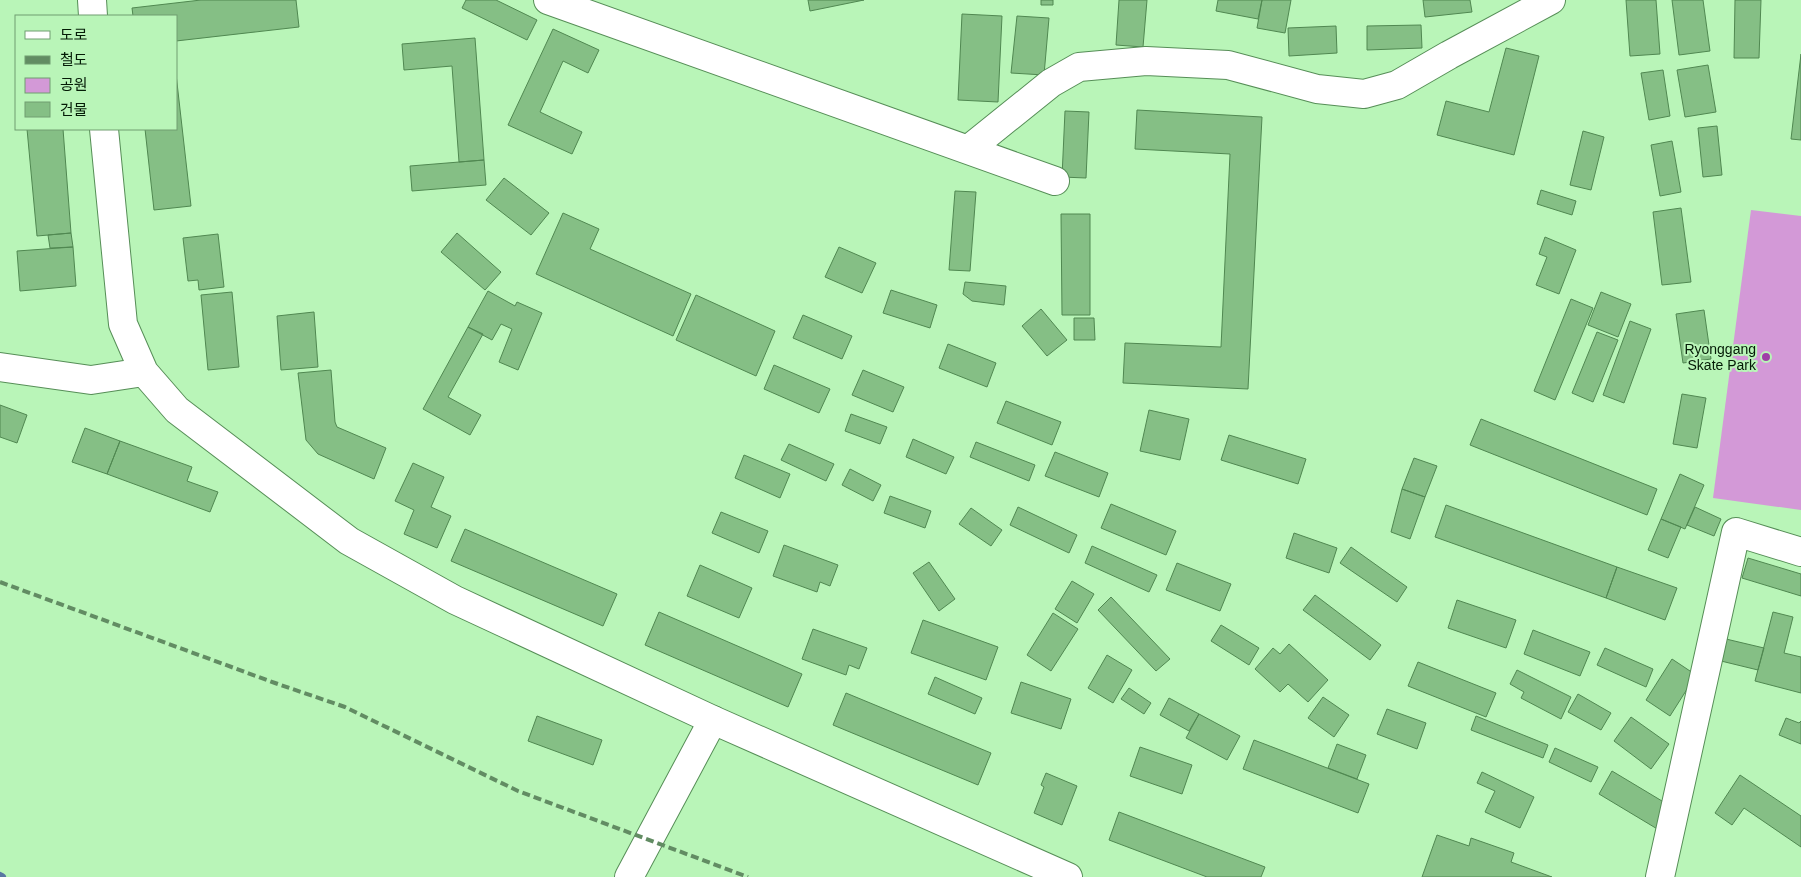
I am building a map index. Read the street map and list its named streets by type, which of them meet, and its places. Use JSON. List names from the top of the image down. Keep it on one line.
{"places":["Ryonggang Skate Park"],"legend":["도로","철도","공원","건물"]}
